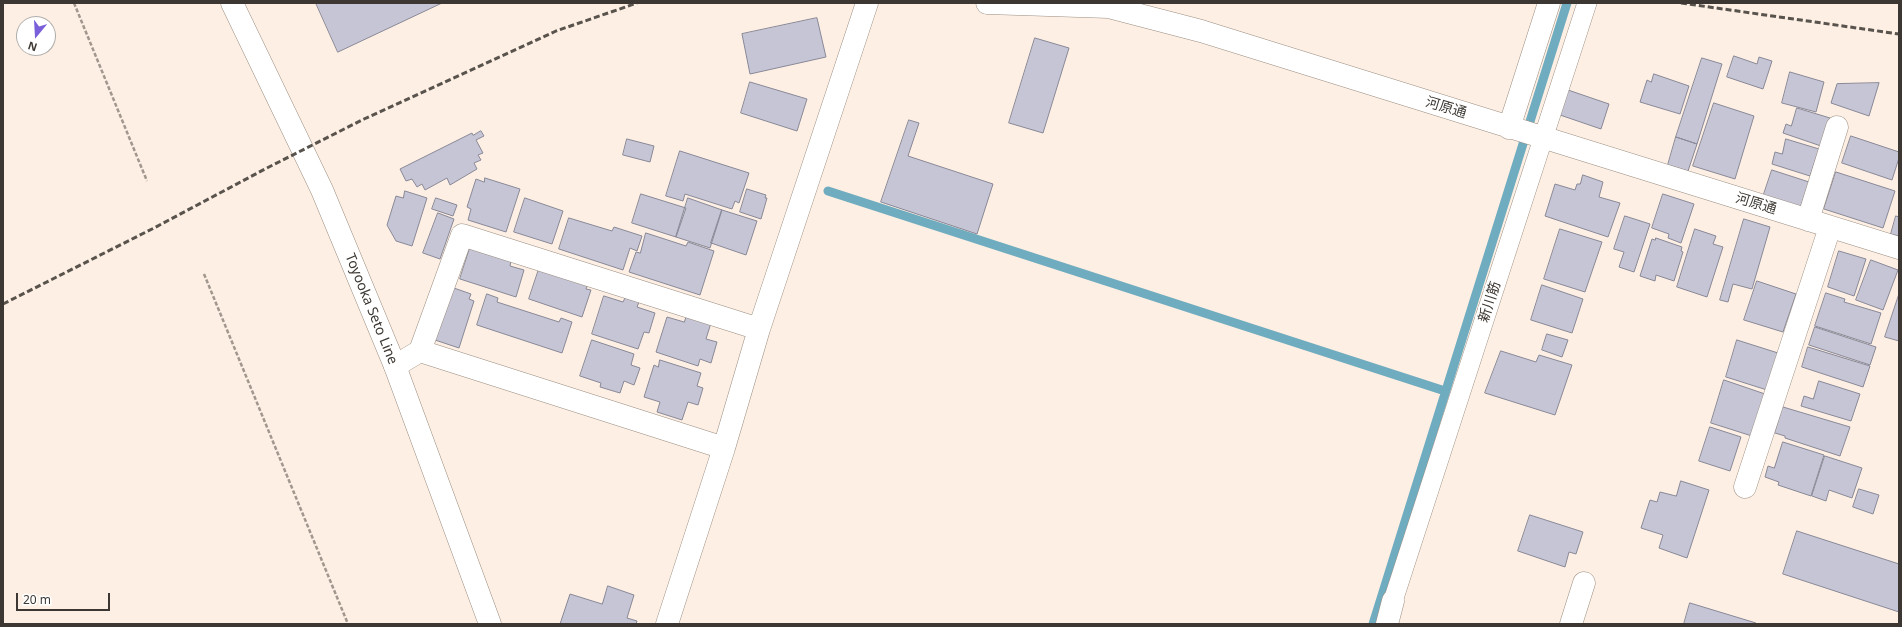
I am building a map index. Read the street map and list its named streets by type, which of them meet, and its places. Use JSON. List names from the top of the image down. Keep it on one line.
{"streets":{"street":["河原通","Toyooka Seto Line"],"lane":["新川筋"]},"crossings":[["河原通","新川筋"]],"scale_bar":"20 m","north":"bottom"}
